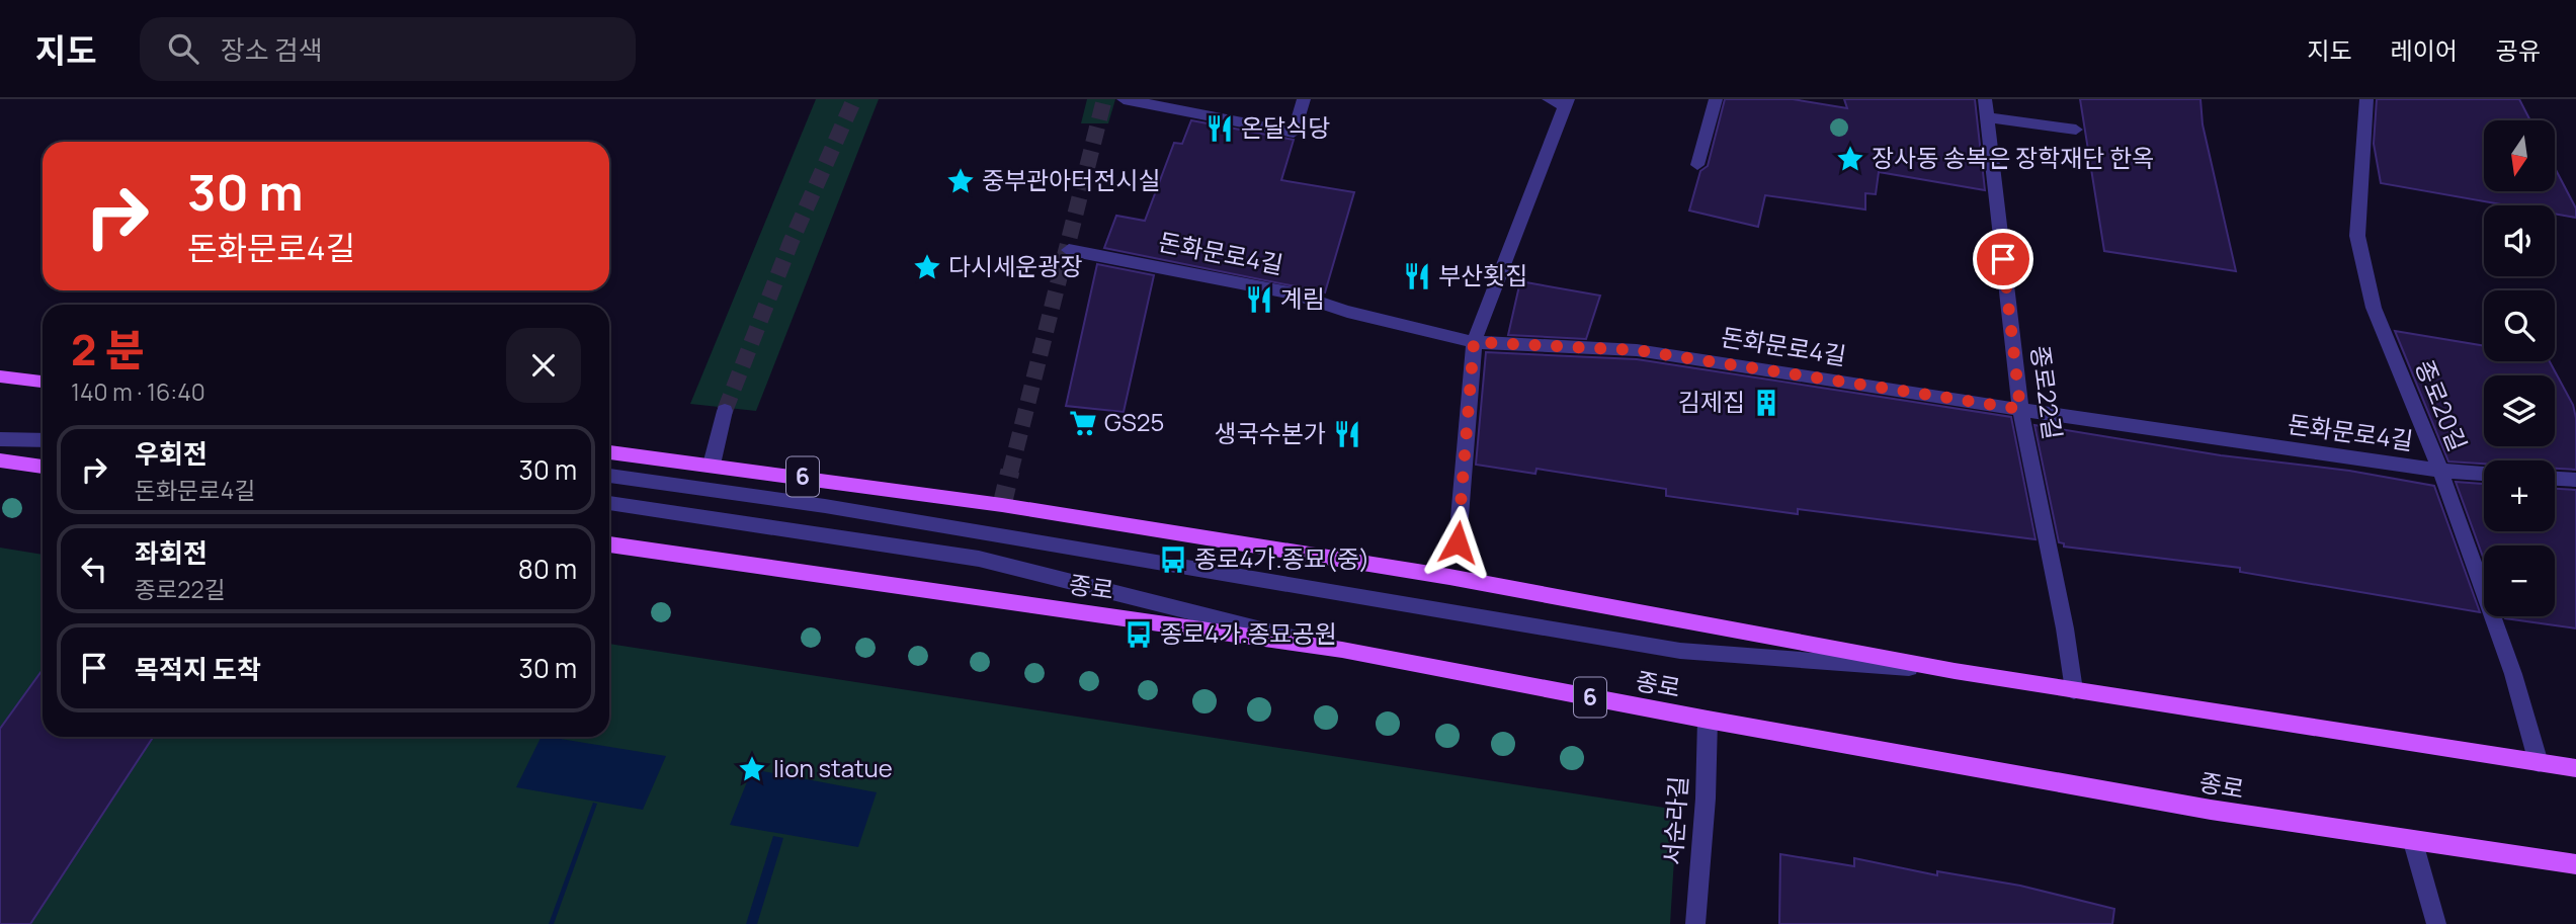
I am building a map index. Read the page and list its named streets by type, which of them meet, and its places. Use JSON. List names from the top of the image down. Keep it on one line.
{"streets":{"main road":["6","종로"],"street":["돈화문로4길","종로22길","종로20길","서순라길"]},"crossings":[["돈화문로4길","종로22길"],["돈화문로4길","종로20길"],["종로22길","6"],["종로20길","6"],["종로","서순라길"]],"places":{"restaurant":["온달식당","부산횟집","계림","생국수본가"],"place":["장사동 송복은 장학재단 한옥","중부관아터전시실","다시세운광장","lion statue"],"building":["김제집"],"supermarket":["GS25"],"bus stop":["종로4가.종묘(중)","종로4가.종묘공원"]},"north":"bottom","page":{"header":"지도","search":"장소 검색","nav":["지도","레이어","공유"],"map_buttons":["+","−"],"turn":["30 m","돈화문로4길"],"heading":["2 분","140 m · 16:40"],"list":[{"name":"우회전","note":"돈화문로4길","value":"30 m"},{"name":"좌회전","note":"종로22길","value":"80 m"},{"name":"목적지 도착","value":"30 m"}]}}
